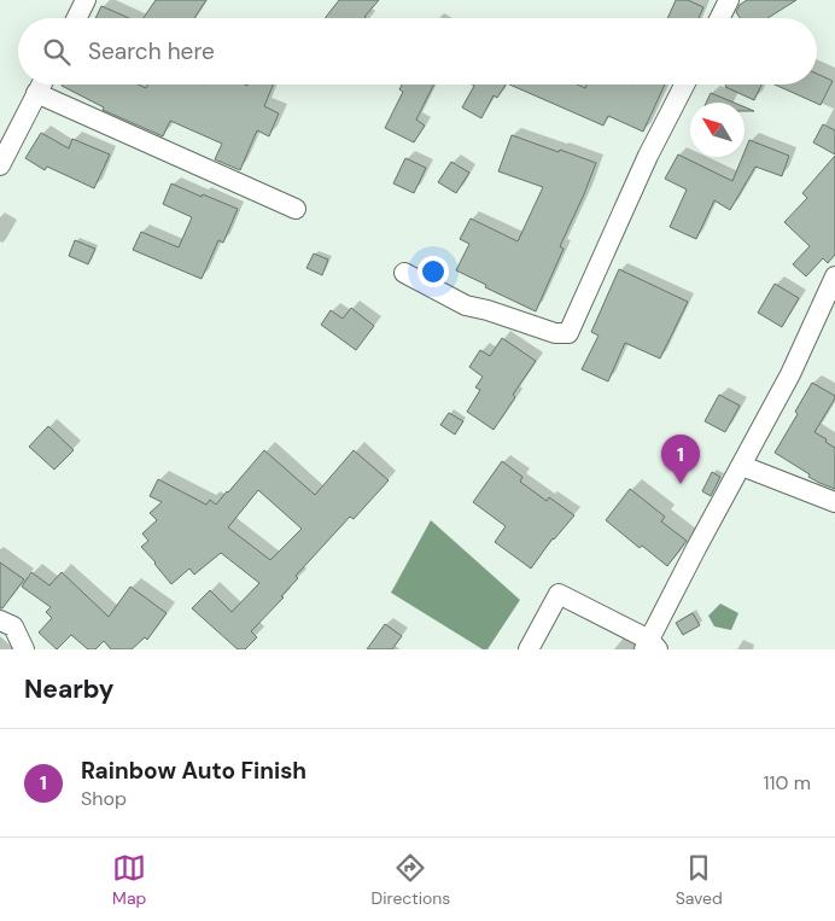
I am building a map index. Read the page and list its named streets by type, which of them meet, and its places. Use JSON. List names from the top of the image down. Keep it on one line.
{"north":"top left","page":{"search":"Search here","pins":"1","heading":"Nearby","list":[{"mark":"1","name":"Rainbow Auto Finish","note":"Shop","value":"110 m"}],"nav":["Map","Directions","Saved"]}}
